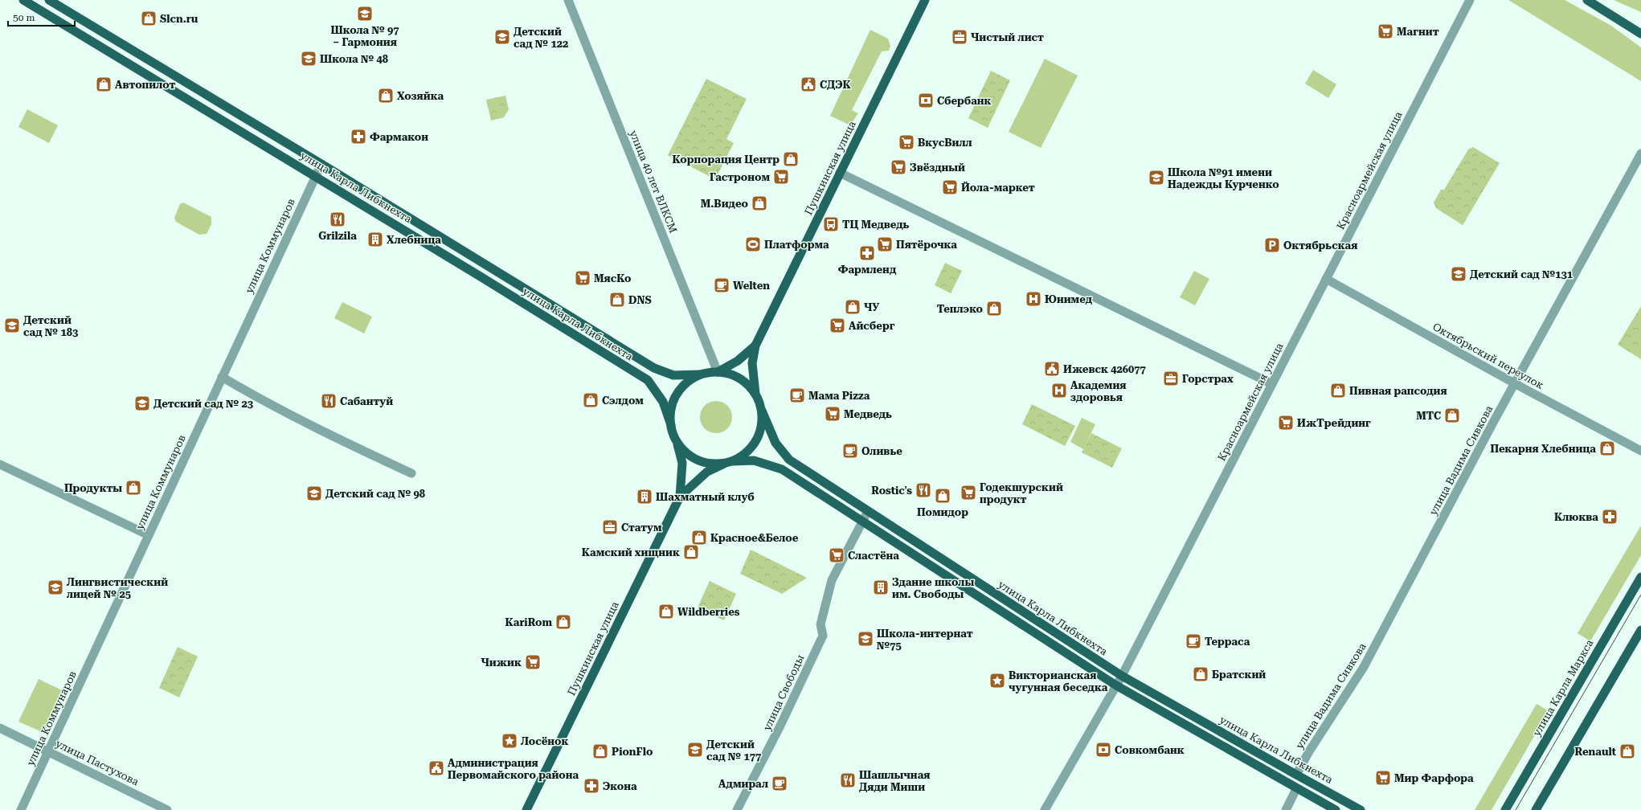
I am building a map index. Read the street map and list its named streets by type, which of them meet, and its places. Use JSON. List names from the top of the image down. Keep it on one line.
{"streets":{"main road":["Пушкинская улица","улица Карла Либкнехта","улица Карла Маркса"],"street":["Красноармейская улица","улица 40 лет ВЛКСМ","улица Коммунаров","Октябрьский переулок","улица Вадима Сивкова","улица Свободы","улица Пастухова"]},"crossings":[["Пушкинская улица","улица 40 лет ВЛКСМ"],["Пушкинская улица","улица Карла Либкнехта"],["Красноармейская улица","улица Карла Либкнехта"],["Красноармейская улица","Октябрьский переулок"],["улица 40 лет ВЛКСМ","улица Карла Либкнехта"],["улица Карла Либкнехта","улица Коммунаров"],["улица Карла Либкнехта","улица Вадима Сивкова"],["улица Карла Либкнехта","улица Свободы"],["улица Коммунаров","улица Пастухова"],["Октябрьский переулок","улица Вадима Сивкова"]],"places":{"school or university":["Школа № 97 – Гармония","Детский сад № 122","Школа № 48","Школа №91 имени Надежды Курченко","Детский сад №131","Детский сад № 183","Детский сад № 23","Детский сад № 98","Лингвистический лицей № 25","Школа-интернат №75","Детский сад № 177"],"shop":["Slcn.ru","Автопилот","Хозяйка","Корпорация Центр","М.Видео","DNS","ЧУ","Теплэко","Пивная рапсодия","Сэлдом","МТС","Пекарня Хлебница","Продукты","Помидор","Красное&Белое","Камский хищник","Wildberries","KariRom","Братский","PionFlo","Renault"],"supermarket":["Магнит","ВкусВилл","Звёздный","Гастроном","Йола-маркет","Пятёрочка","МясКо","Айсберг","Медведь","ИжТрейдинг","Годекшурский продукт","Сластёна","Чижик","Мир Фарфора"],"office":["Чистый лист","Горстрах","Статум"],"public building":["СДЭК","Ижевск 426077","Администрация Первомайского района"],"bank":["Сбербанк","Совкомбанк"],"pharmacy":["Фармакон","Фармленд","Клюква","Экона"],"restaurant":["Grilzila","Сабантуй","Rostic's","Шашлычная Дяди Миши"],"bus stop":["ТЦ Медведь"],"building":["Хлебница","Шахматный клуб","Здание школы им. Свободы"],"sports":["Платформа"],"parking":["Октябрьская"],"cafe":["Welten","Мама Pizza","Оливье","Терраса","Адмирал"],"hospital":["Юнимед","Академия здоровья"],"place":["Викторианская чугунная беседка","Лосёнок"]},"scale_bar":"50 m"}
